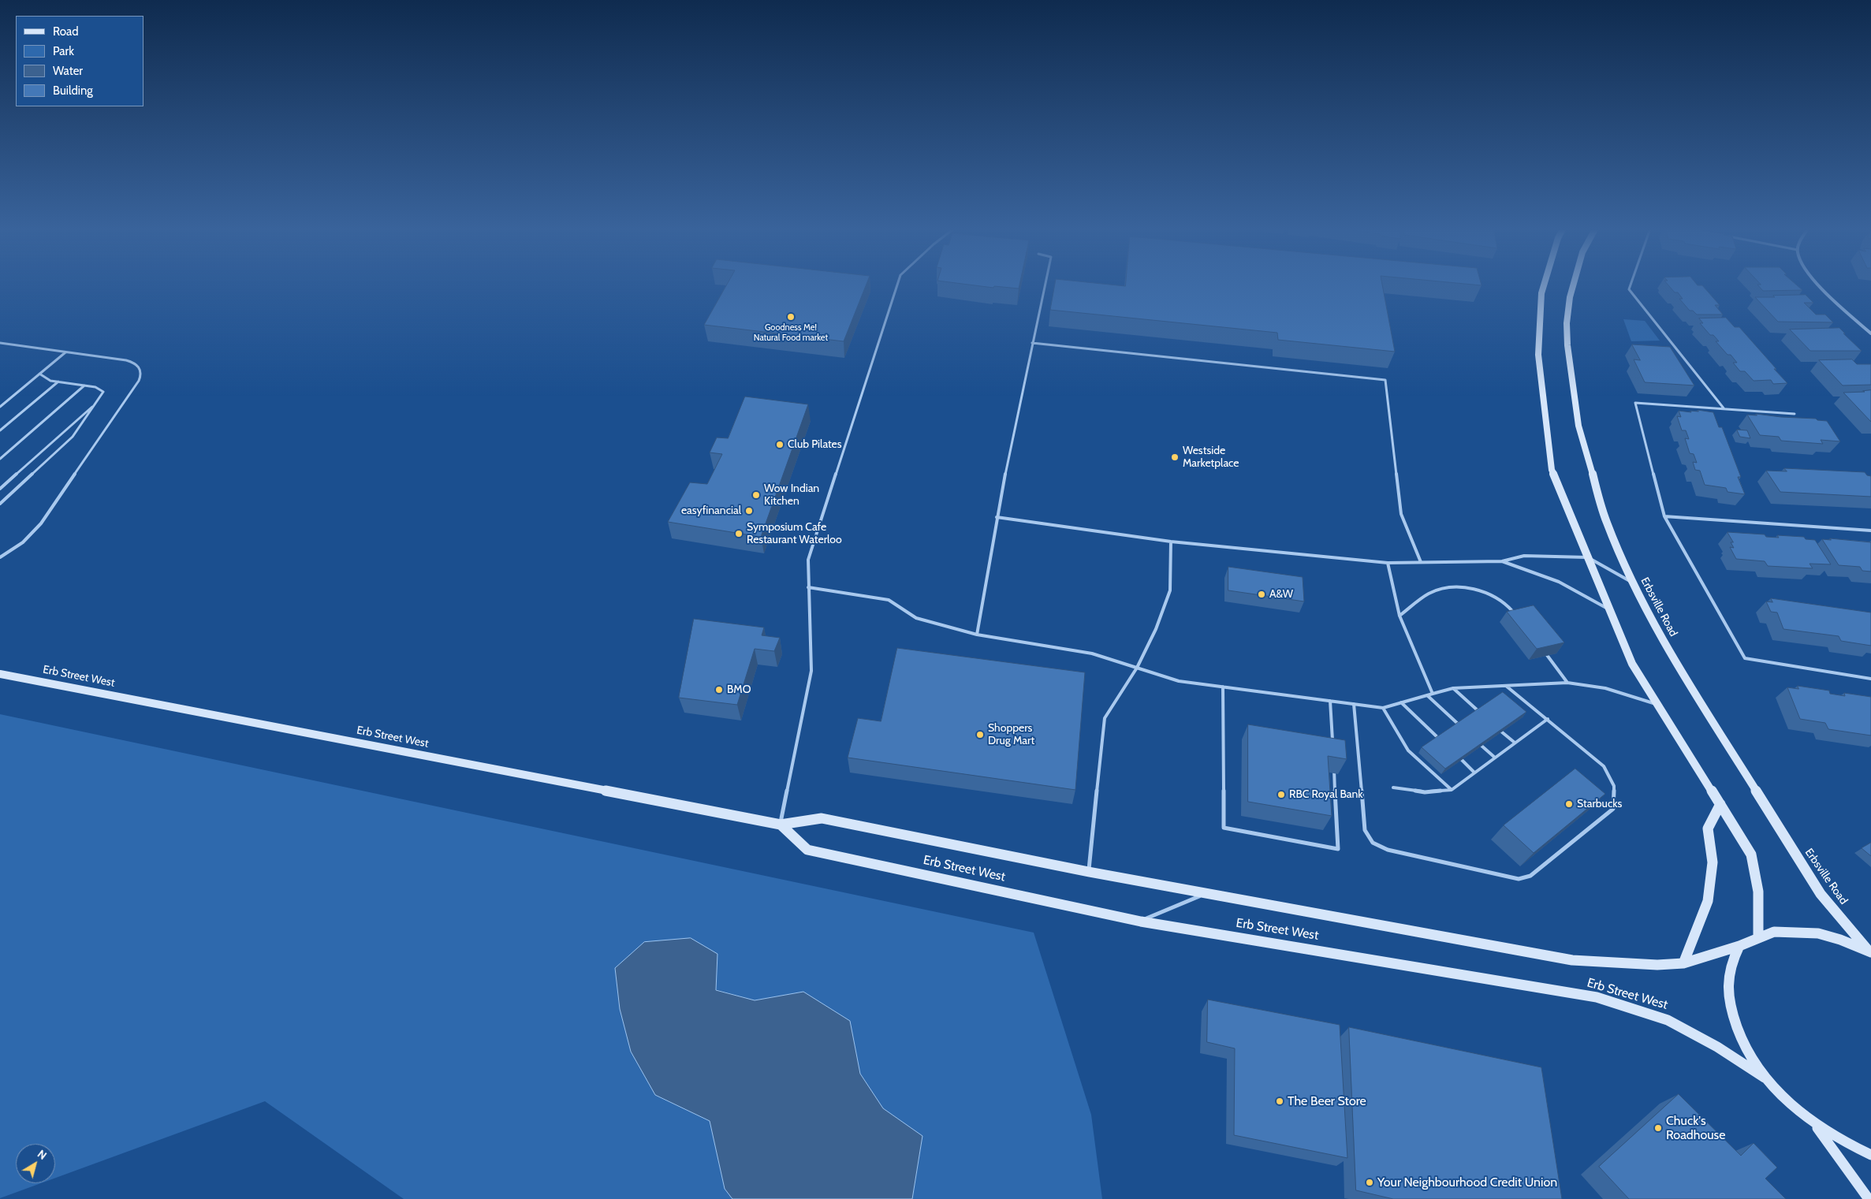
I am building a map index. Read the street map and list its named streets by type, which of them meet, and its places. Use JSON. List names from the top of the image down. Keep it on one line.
{"streets":{"main road":["Erbsville Road","Erb Street West"]},"crossings":[["Erbsville Road","Erb Street West"]],"places":["Goodness Me! Natural Food market","Club Pilates","Westside Marketplace","Wow Indian Kitchen","easyfinancial","Symposium Cafe Restaurant Waterloo","A&W","BMO","Shoppers Drug Mart","RBC Royal Bank","Starbucks","The Beer Store","Chuck's Roadhouse","Your Neighbourhood Credit Union"],"legend":["Road","Park","Water","Building"],"north":"top right"}
